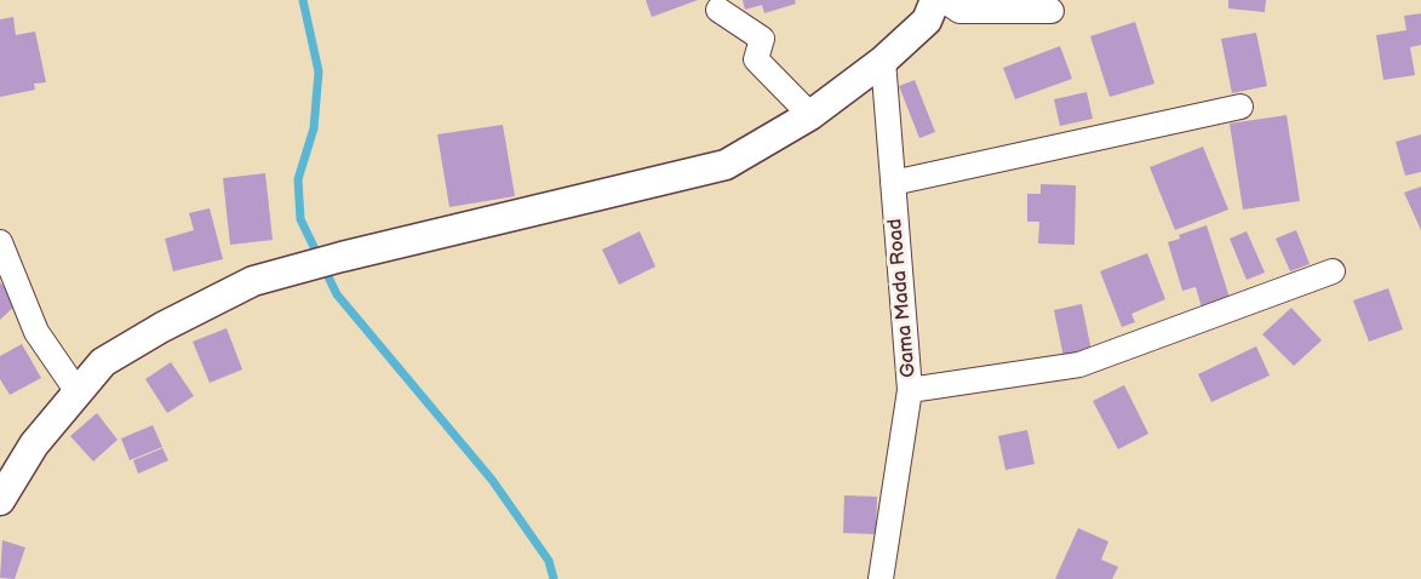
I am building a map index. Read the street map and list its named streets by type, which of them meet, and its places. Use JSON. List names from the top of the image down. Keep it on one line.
{"streets":{"street":["Gama Mada Road"]}}
